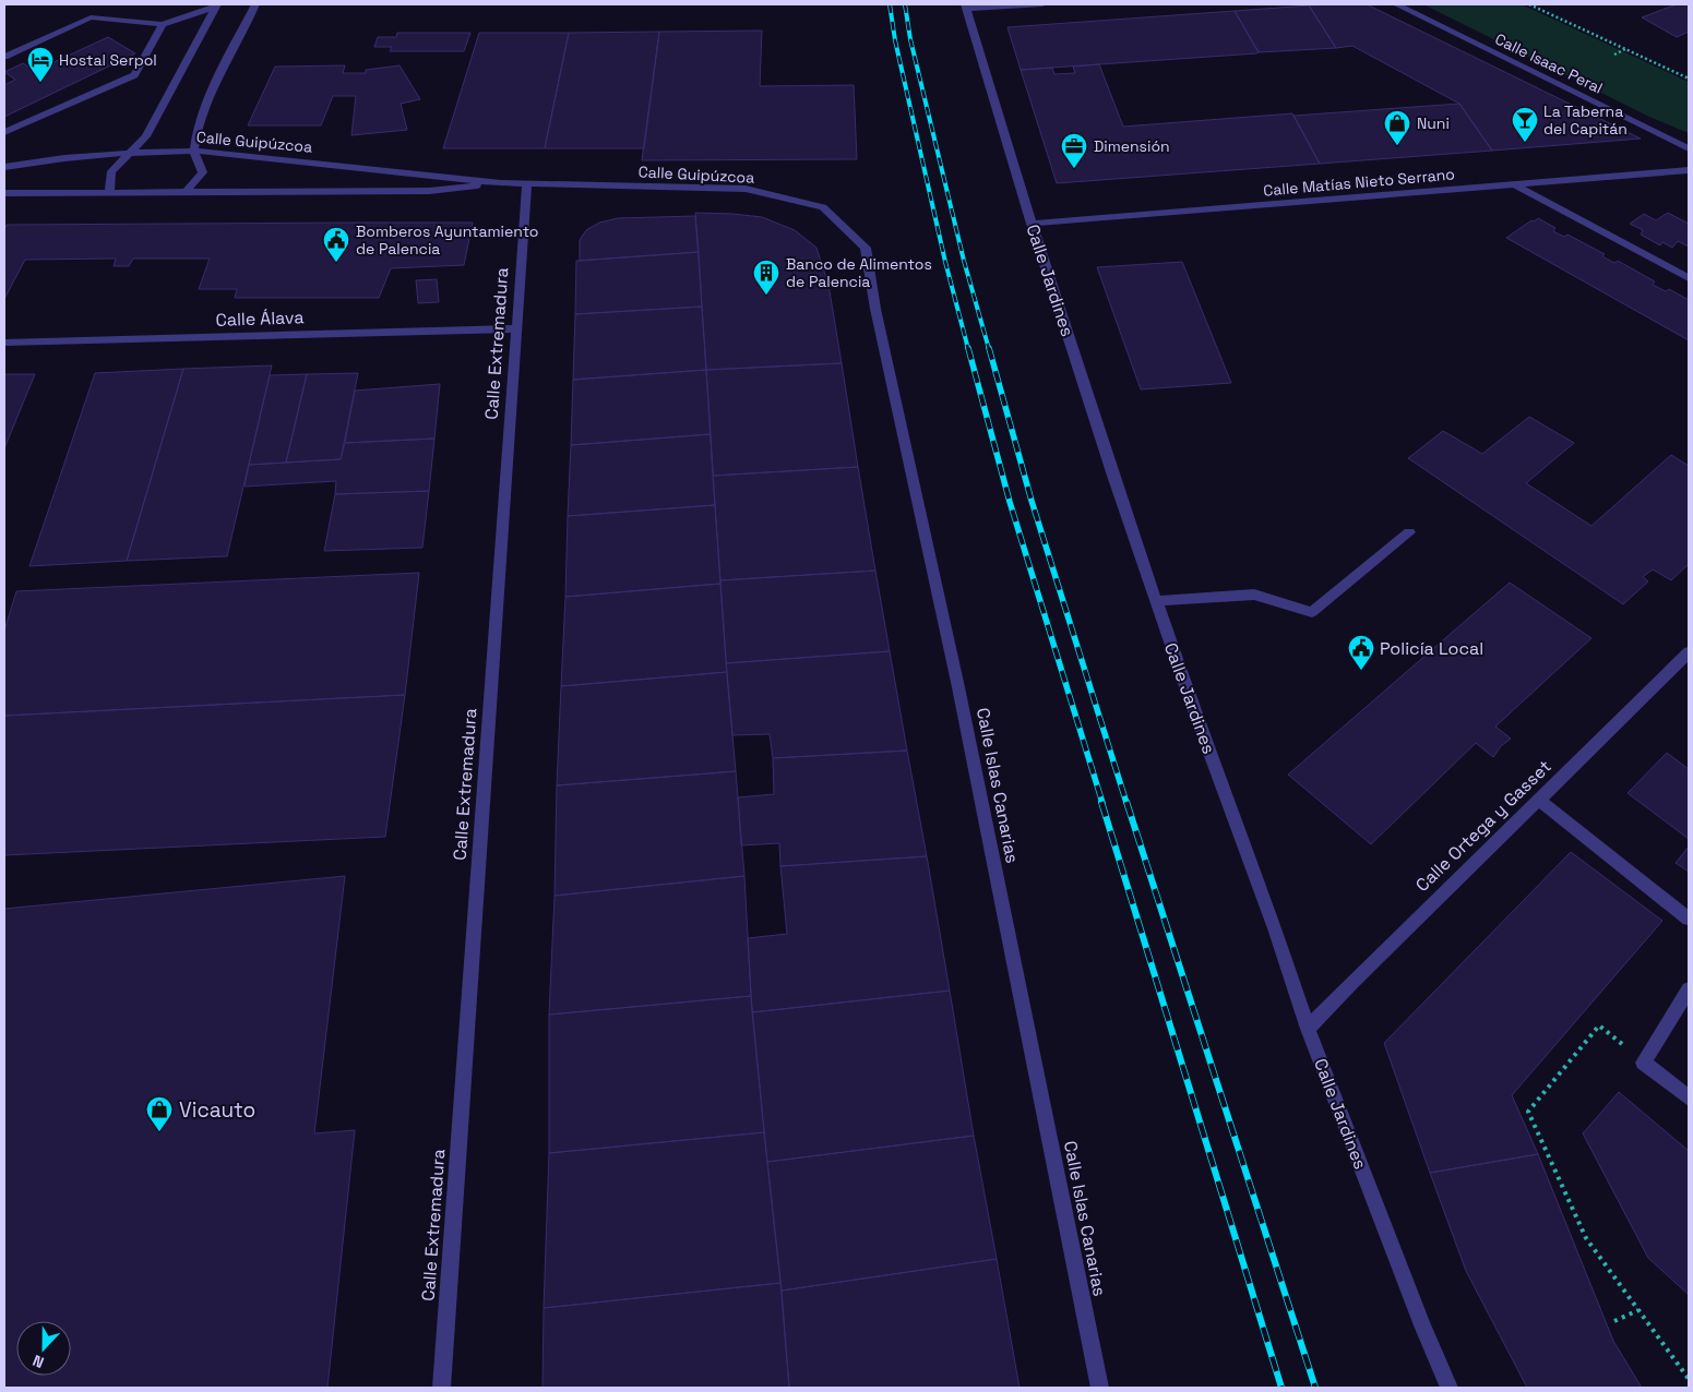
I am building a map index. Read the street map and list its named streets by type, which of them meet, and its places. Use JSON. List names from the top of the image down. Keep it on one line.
{"streets":{"street":["Calle Isaac Peral","Calle Guipúzcoa","Calle Matías Nieto Serrano","Calle Jardines","Calle Álava","Calle Extremadura","Calle Islas Canarias","Calle Ortega y Gasset"]},"crossings":[["Calle Guipúzcoa","Calle Extremadura"],["Calle Guipúzcoa","Calle Islas Canarias"],["Calle Matías Nieto Serrano","Calle Jardines"],["Calle Jardines","Calle Ortega y Gasset"],["Calle Álava","Calle Extremadura"]],"places":{"hotel":["Hostal Serpol"],"bar":["La Taberna del Capitán"],"shop":["Nuni","Vicauto"],"office":["Dimensión"],"public building":["Bomberos Ayuntamiento de Palencia","Policía Local"],"building":["Banco de Alimentos de Palencia"]},"north":"bottom"}
